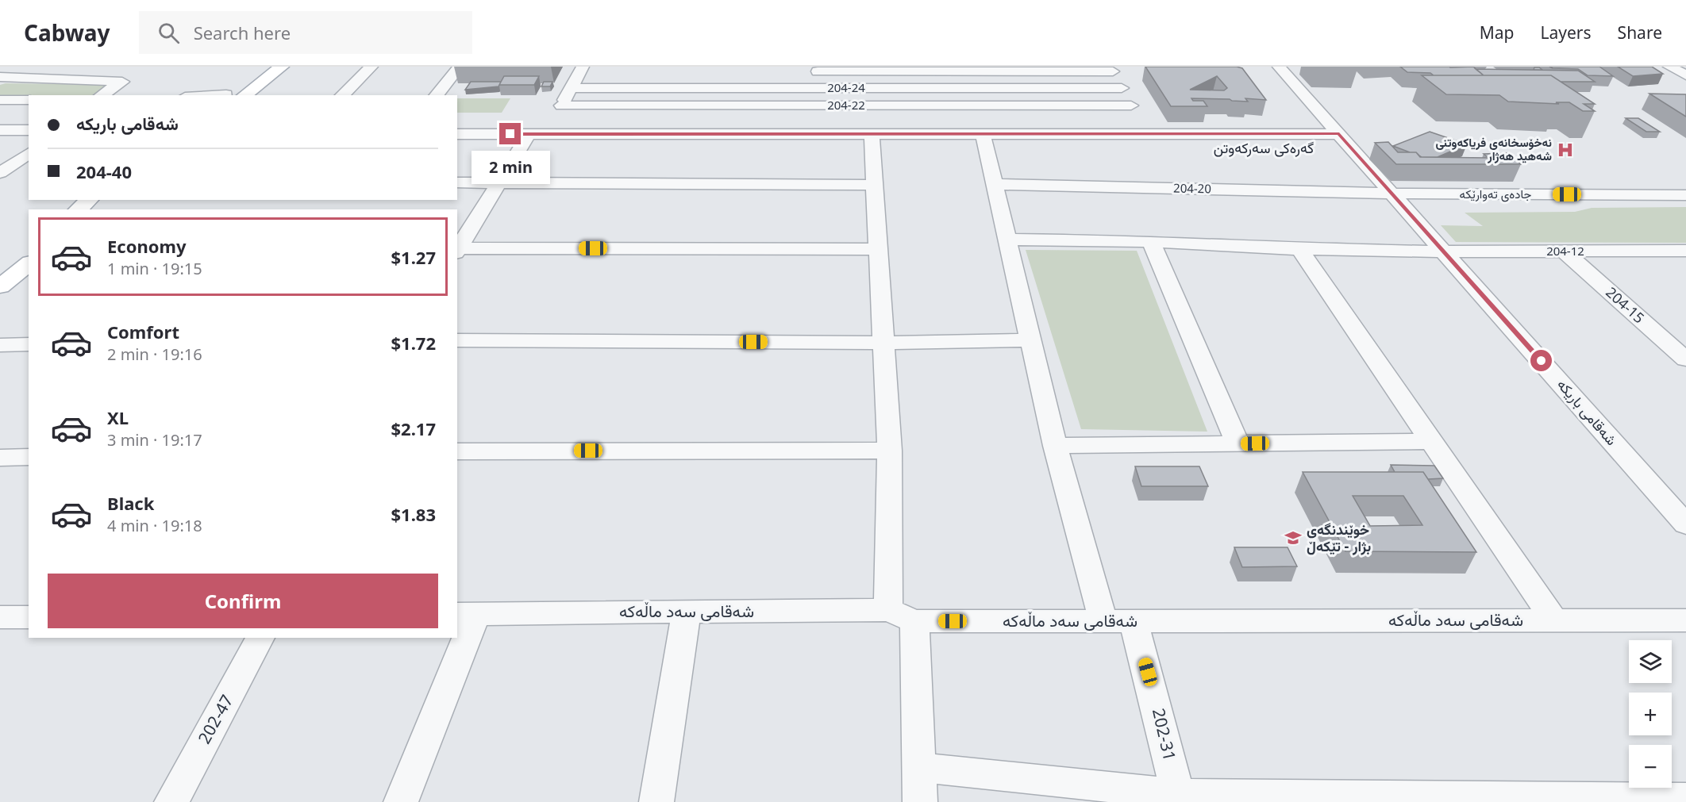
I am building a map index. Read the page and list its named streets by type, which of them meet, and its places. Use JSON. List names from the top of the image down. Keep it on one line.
{"streets":{"street":["204-24","204-22","204-20","جادەی تەوارێکە","204-12","204-15","شەقامی باریکە","شەقامی سەد ماڵەکە","202-47","202-31"]},"crossings":[["204-20","جادەی تەوارێکە"],["204-20","شەقامی باریکە"],["204-20","202-31"],["جادەی تەوارێکە","شەقامی باریکە"],["204-12","204-15"],["204-12","شەقامی باریکە"],["204-12","202-31"],["شەقامی سەد ماڵەکە","202-31"]],"districts":["گەرەکی سەرکەوتن"],"places":{"hospital":["نەخۆسخانەی فریاکەوتنی شەهید هەژار"],"school or university":["خوێندنگەی بژار - تێکەڵ"]},"page":{"header":"Cabway","search":"Search here","nav":["Map","Layers","Share"],"banner":["شەقامی باریکە","204-40"],"bubble":"2 min","list":[{"name":"Economy","note":"1 min · 19:15","value":"$1.27"},{"name":"Comfort","note":"2 min · 19:16","value":"$1.72"},{"name":"XL","note":"3 min · 19:17","value":"$2.17"},{"name":"Black","note":"4 min · 19:18","value":"$1.83"}],"buttons":"Confirm","map_buttons":["+","−"]}}
